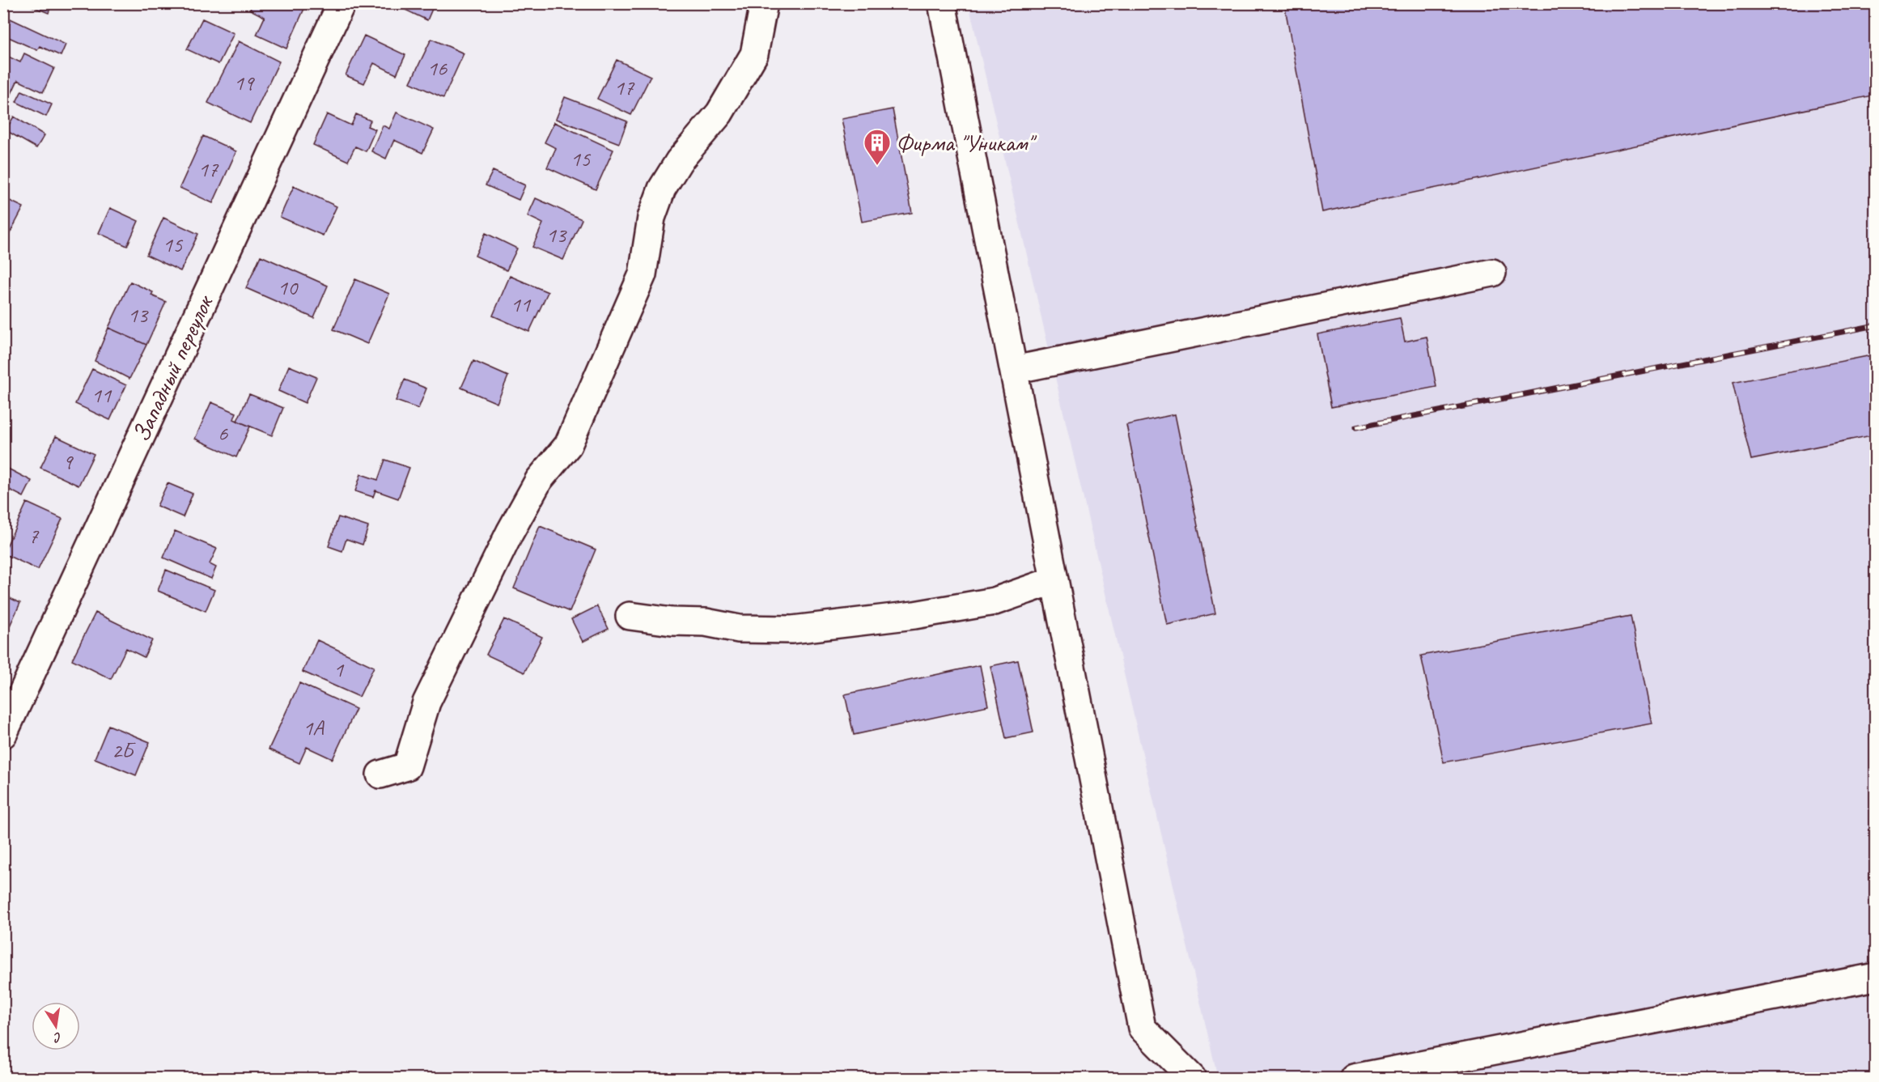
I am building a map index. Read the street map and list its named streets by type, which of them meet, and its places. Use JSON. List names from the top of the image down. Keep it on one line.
{"streets":{"street":["Западный переулок"]},"places":{"building":["Фирма \"Уникам\""]},"house_numbers":["16","19","17","15","17","13","15","10","11","13","11","6","9","7","1","1А","2Б"],"north":"bottom"}
